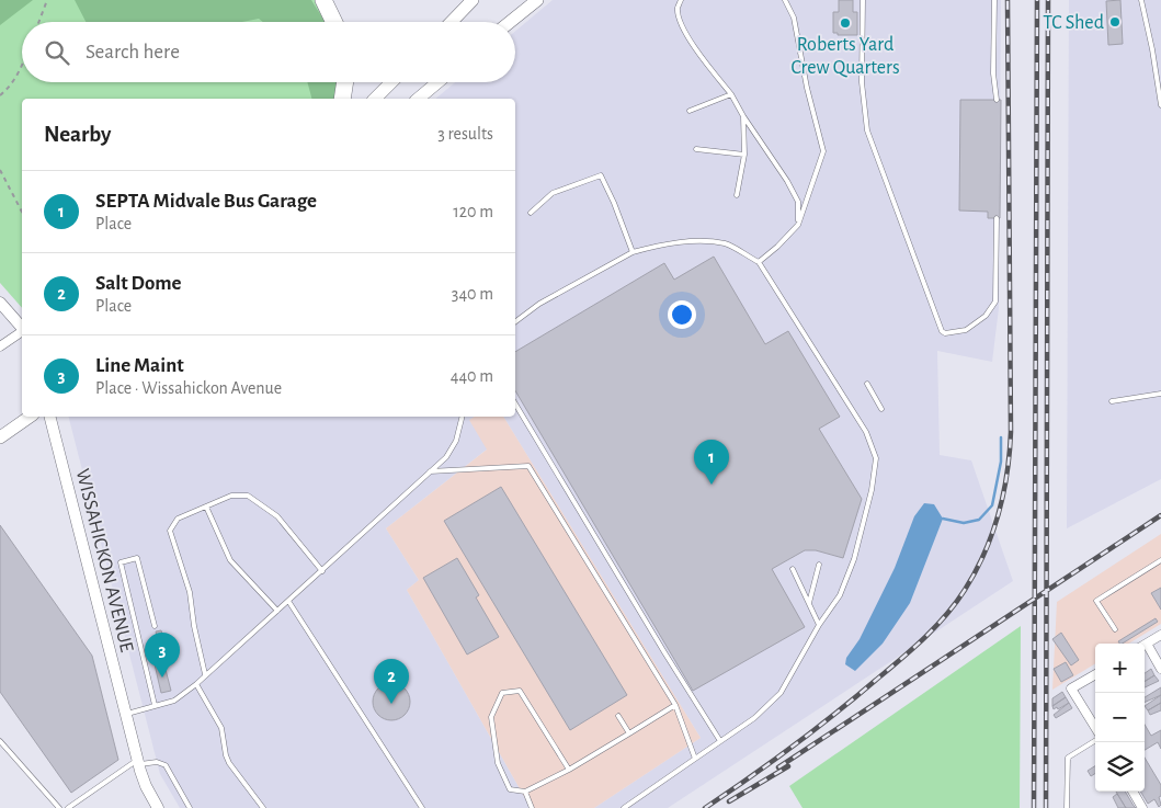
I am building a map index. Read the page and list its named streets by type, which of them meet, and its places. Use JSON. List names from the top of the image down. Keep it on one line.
{"streets":{"street":["WISSAHICKON AVENUE"]},"places":["TC Shed","Roberts Yard Crew Quarters"],"page":{"search":"Search here","heading":["Nearby","3 results"],"list":[{"mark":"1","name":"SEPTA Midvale Bus Garage","note":"Place","value":"120 m"},{"mark":"2","name":"Salt Dome","note":"Place","value":"340 m"},{"mark":"3","name":"Line Maint","note":"Place · Wissahickon Avenue","value":"440 m"}],"pins":["1","3","2"],"map_buttons":["+","−"]}}
